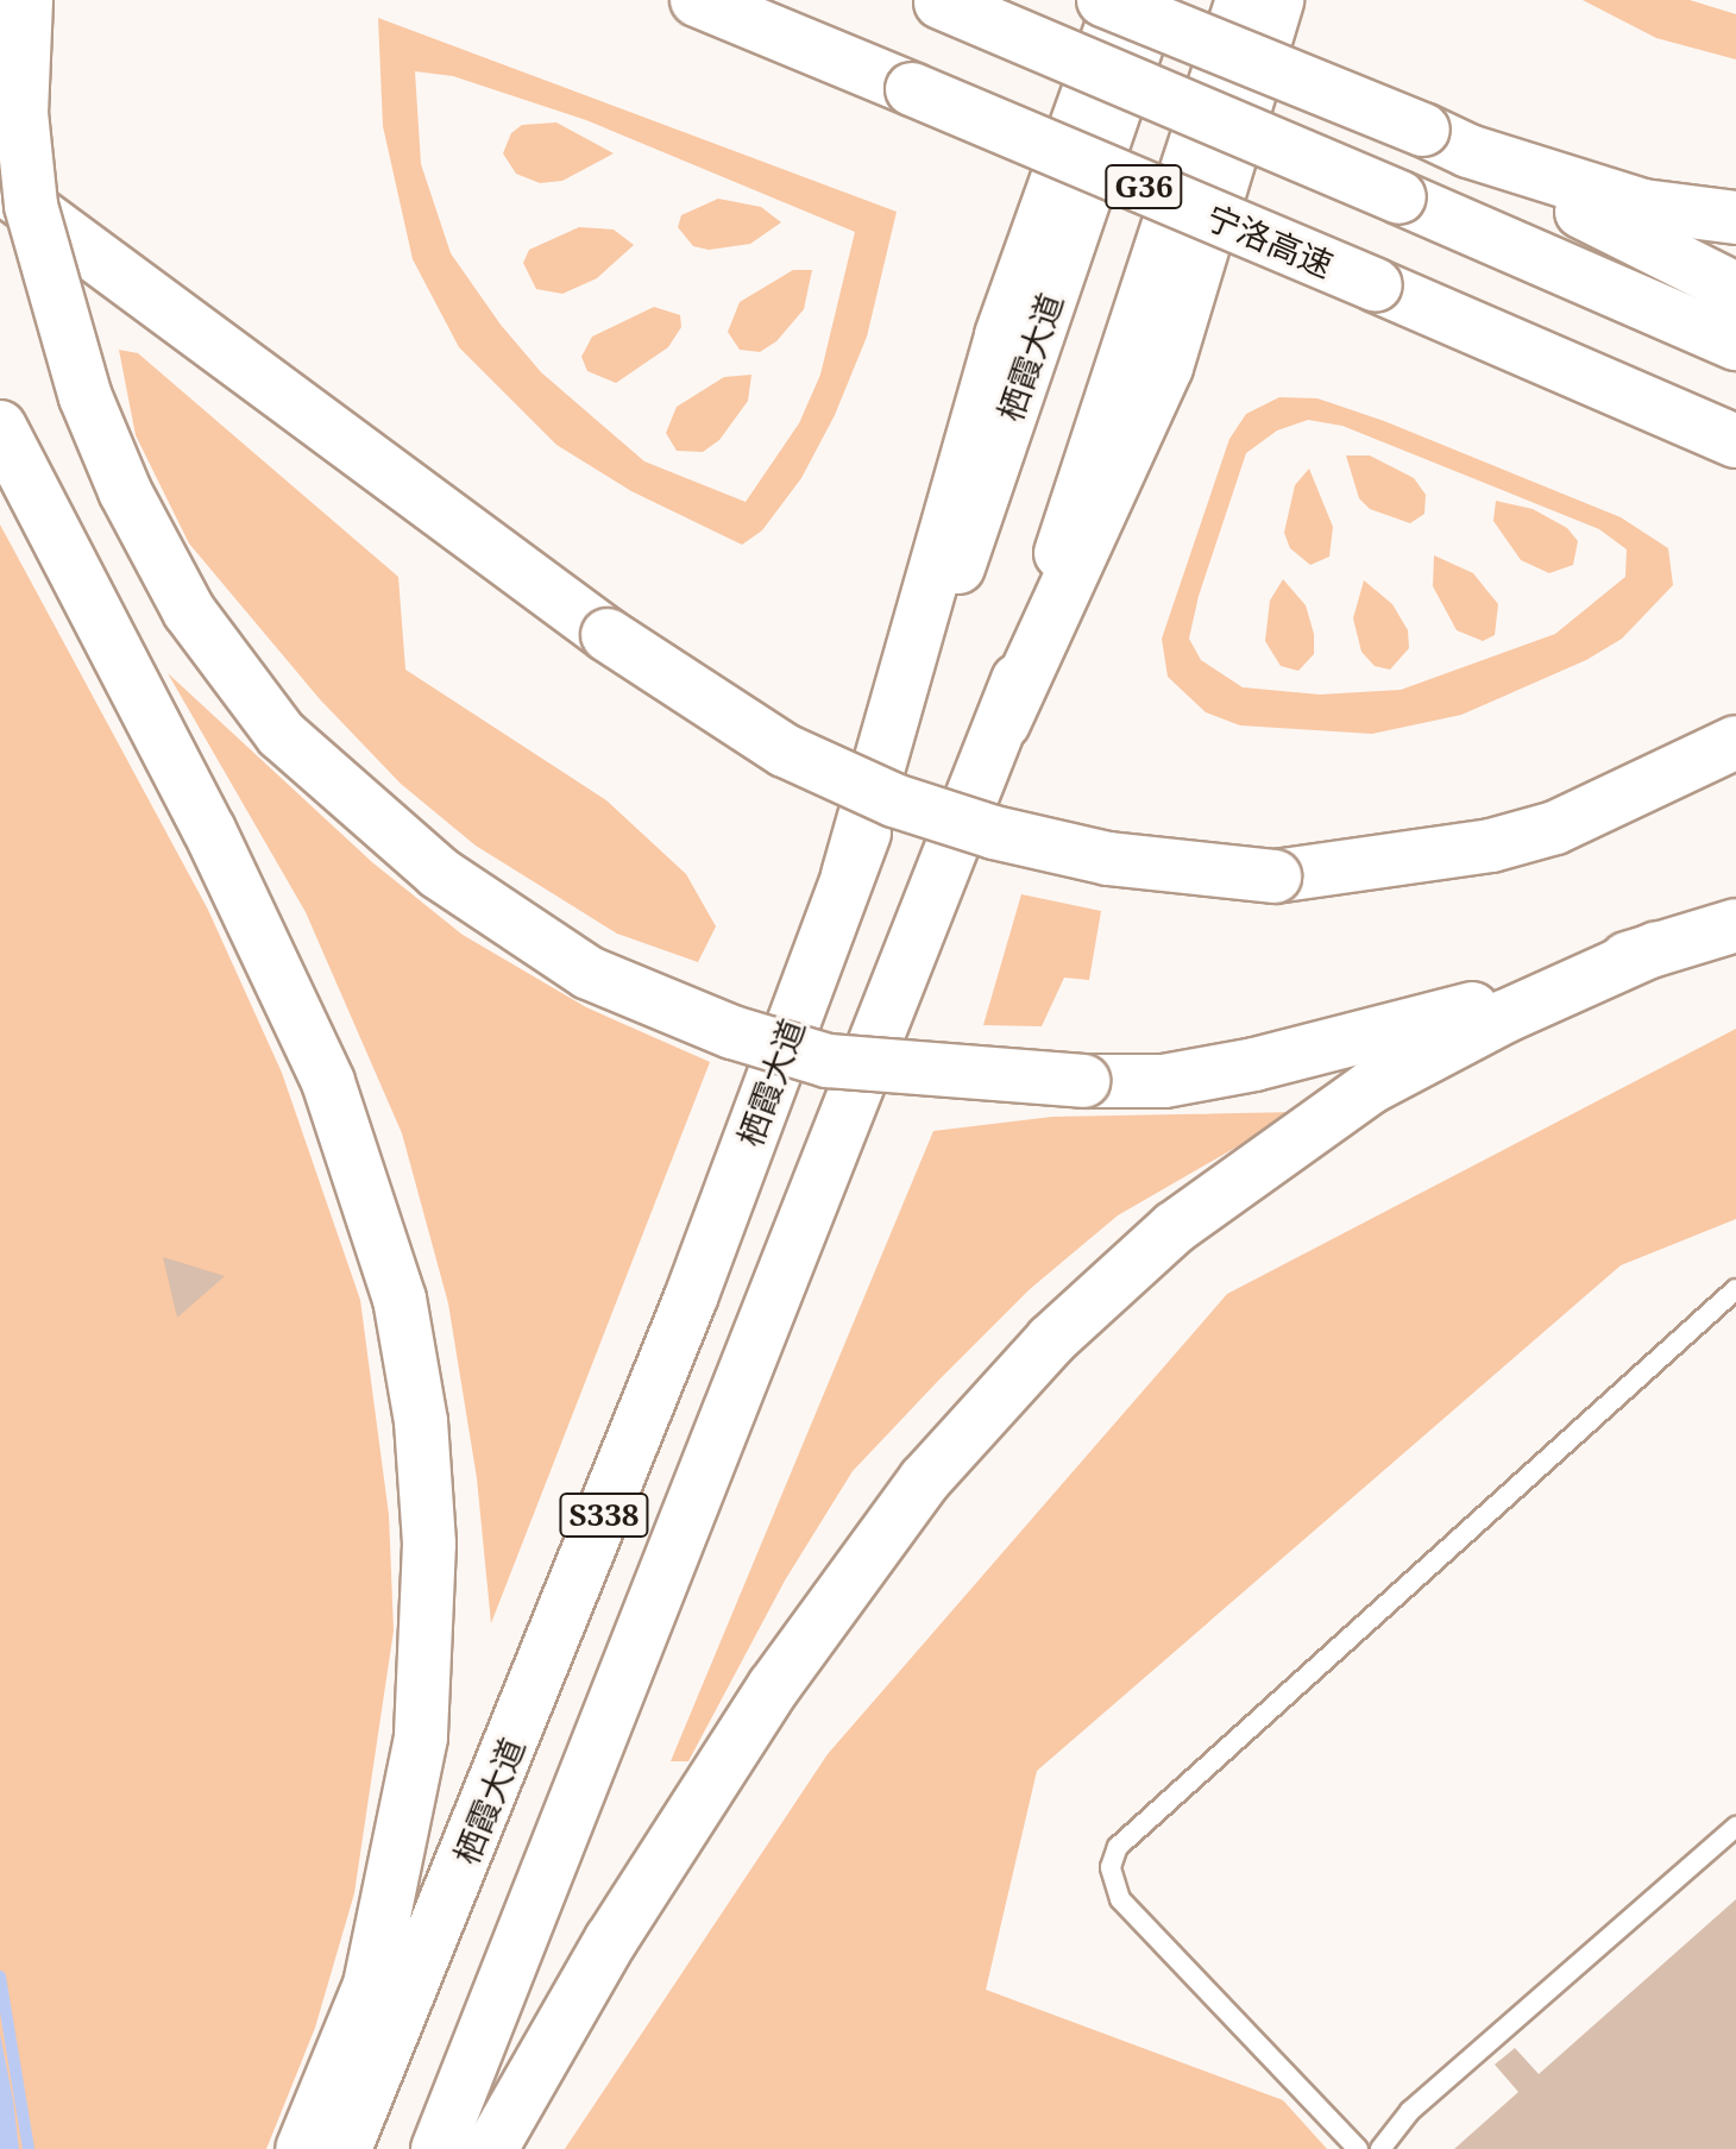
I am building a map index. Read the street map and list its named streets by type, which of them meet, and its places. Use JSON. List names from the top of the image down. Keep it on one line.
{"streets":{"highway":["G36","宁洛高速","栖霞大道","S338"]}}
